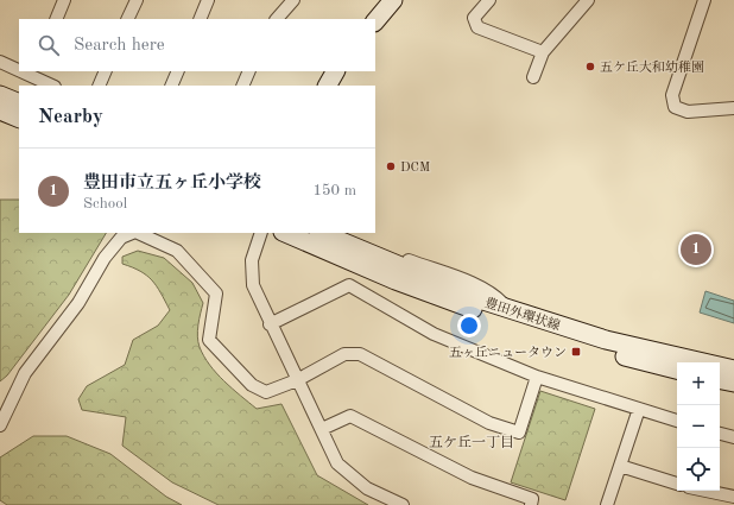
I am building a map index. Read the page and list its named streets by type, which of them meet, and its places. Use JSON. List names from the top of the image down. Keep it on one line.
{"streets":{"street":["豊田外環状線"]},"districts":["五ケ丘一丁目"],"places":{"other":["五ケ丘大和幼稚園","DCM"],"transit":["五ヶ丘ニュータウン"]},"page":{"search":"Search here","heading":"Nearby","list":[{"mark":"1","name":"豊田市立五ヶ丘小学校","note":"School","value":"150 m"}],"pins":"1","map_buttons":["+","−"]}}
